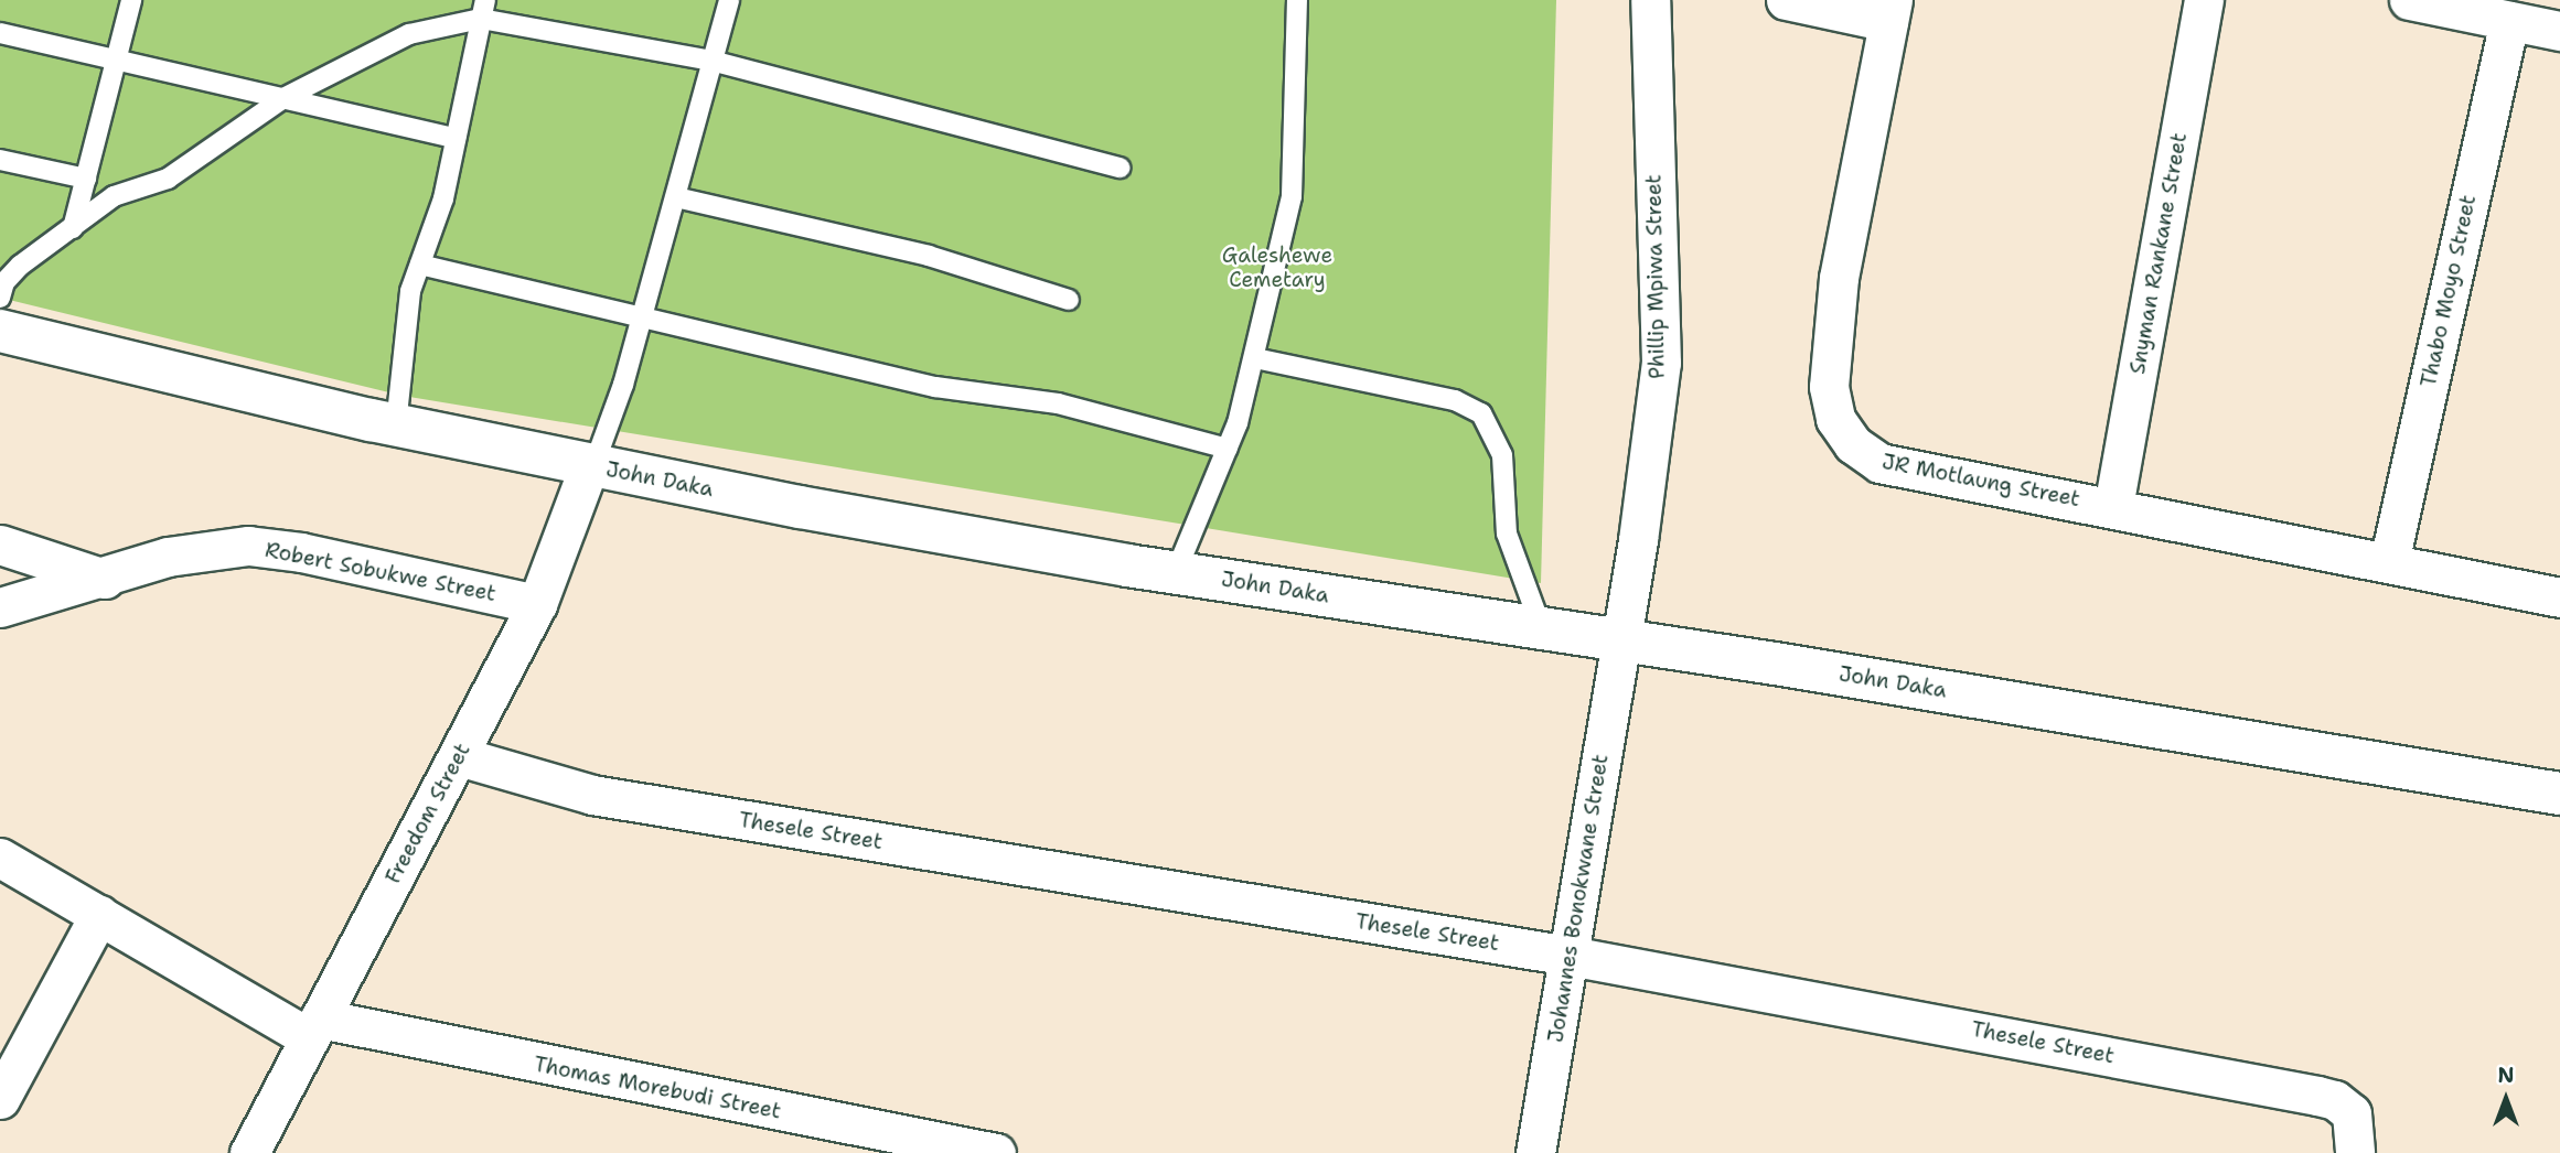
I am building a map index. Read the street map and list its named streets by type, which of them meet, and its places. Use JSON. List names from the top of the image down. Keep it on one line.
{"streets":{"street":["Snyman Rankane Street","Phillip Mpiwa Street","Thabo Moyo Street","John Daka","JR Motlaung Street","Robert Sobukwe Street","Freedom Street","Thesele Street","Johannes Bonokwane Street","Thomas Morebudi Street"]},"crossings":[["Snyman Rankane Street","JR Motlaung Street"],["Phillip Mpiwa Street","John Daka"],["Phillip Mpiwa Street","Johannes Bonokwane Street"],["Thabo Moyo Street","JR Motlaung Street"],["John Daka","Freedom Street"],["John Daka","Johannes Bonokwane Street"],["Robert Sobukwe Street","Freedom Street"],["Freedom Street","Thesele Street"],["Freedom Street","Thomas Morebudi Street"],["Thesele Street","Johannes Bonokwane Street"]],"parks":["Galeshewe Cemetary"],"north":"top"}
